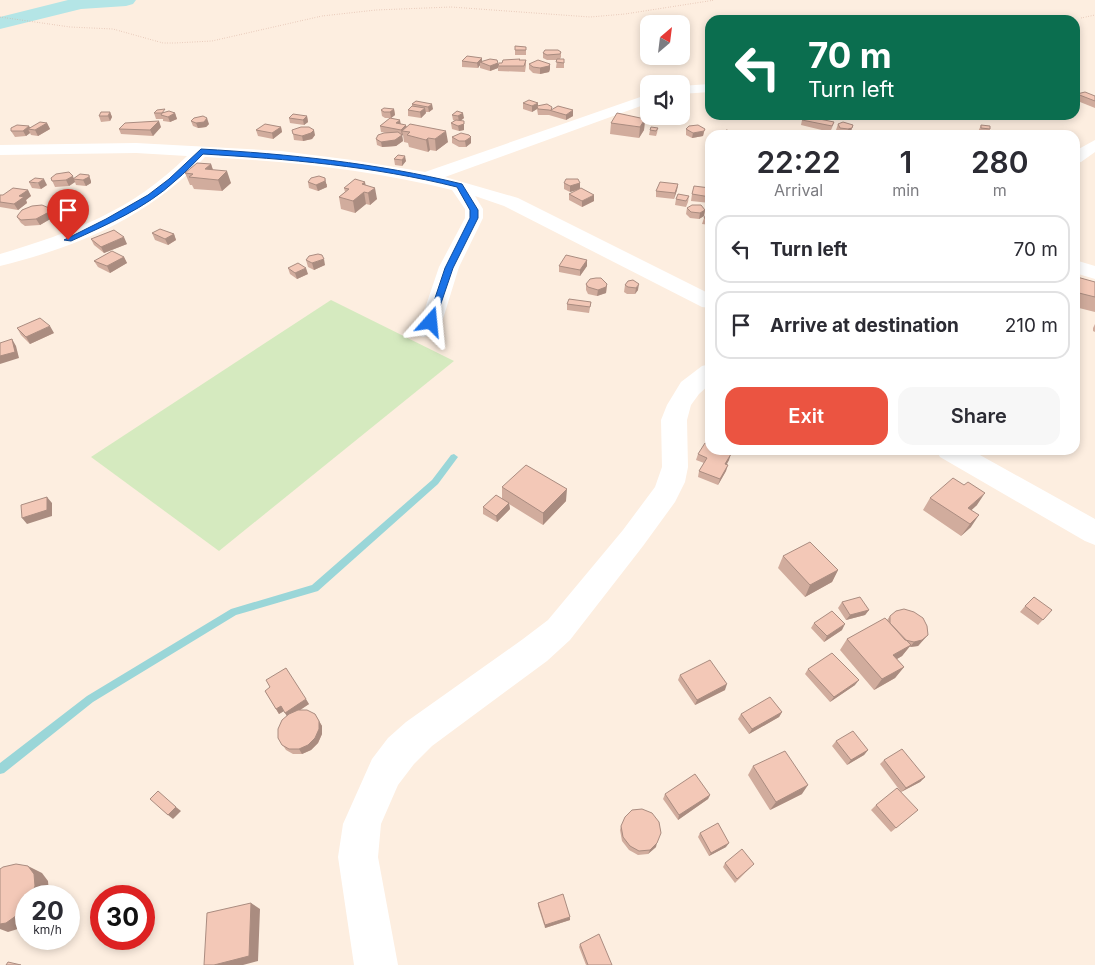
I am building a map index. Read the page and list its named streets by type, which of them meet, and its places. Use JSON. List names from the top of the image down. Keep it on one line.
{"north":"top right","page":{"turn":["70 m","Turn left"],"eta":["22:22","Arrival","1","min","280","m"],"list":[{"name":"Turn left","value":"70 m"},{"name":"Arrive at destination","value":"210 m"}],"buttons":["Exit","Share"],"speed":"20 km/h","limit":"30"}}
